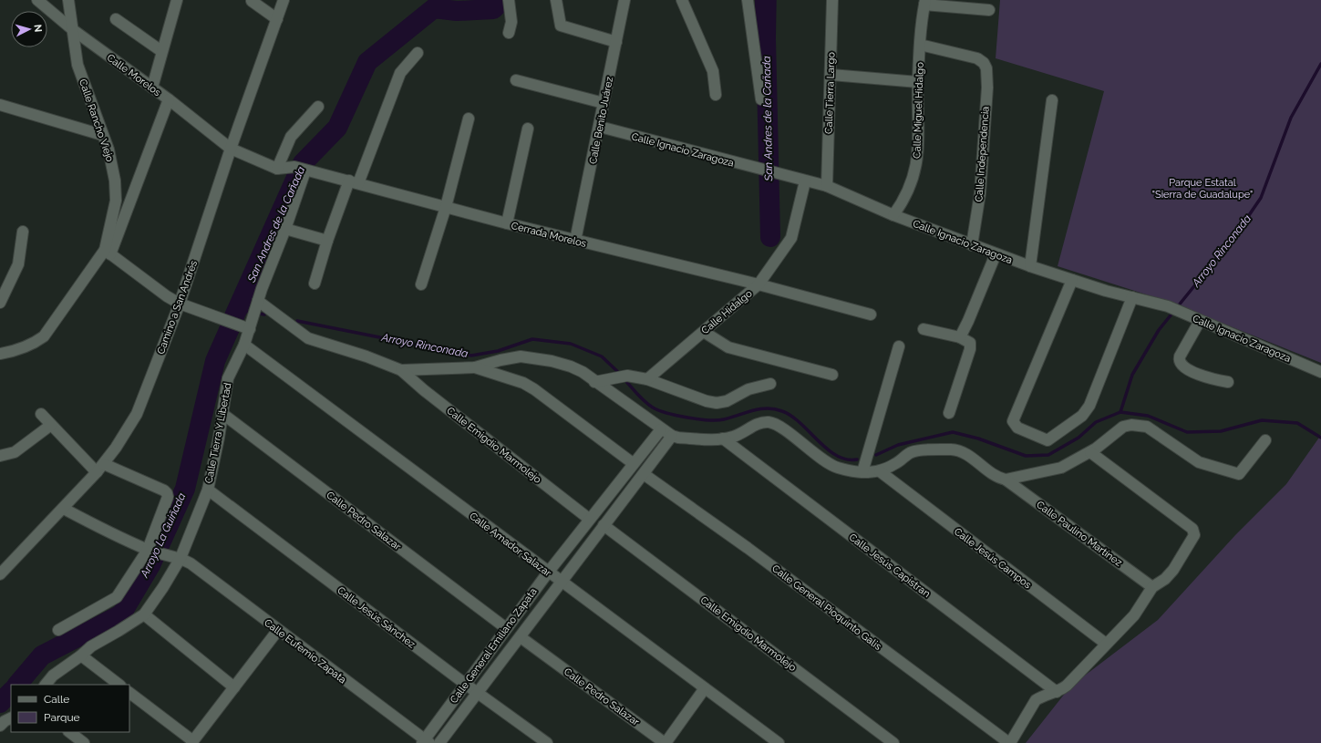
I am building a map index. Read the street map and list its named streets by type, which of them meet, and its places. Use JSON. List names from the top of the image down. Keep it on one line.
{"streets":{"street":["Calle Morelos","Calle Tierra Largo","Calle Miguel Hidalgo","Calle Rancho Viejo","Calle Benito Juárez","Calle Ignacio Zaragoza","Calle Independencia","Cerrada Morelos","Camino a San Andrés","Calle Hidalgo","Calle Tierra Y Libertad","Calle Emigdio Marmolejo","Calle Pedro Salazar","Calle Paulino Martínez","Calle Amador Salazar","Calle Jesús Campos","Calle Jesús Capistran","Calle General Pioquinto Galis","Calle Jesús Sánchez","Calle General Emiliano Zapata","Calle Eufemio Zapata"]},"crossings":[["Calle Morelos","Calle Rancho Viejo"],["Calle Morelos","Cerrada Morelos"],["Calle Morelos","Camino a San Andrés"],["Calle Tierra Largo","Calle Ignacio Zaragoza"],["Calle Miguel Hidalgo","Calle Ignacio Zaragoza"],["Calle Miguel Hidalgo","Calle Independencia"],["Calle Benito Juárez","Calle Ignacio Zaragoza"],["Calle Benito Juárez","Cerrada Morelos"],["Calle Ignacio Zaragoza","Calle Independencia"],["Calle Ignacio Zaragoza","Calle Hidalgo"],["Cerrada Morelos","Camino a San Andrés"],["Cerrada Morelos","Calle Hidalgo"],["Cerrada Morelos","Calle Tierra Y Libertad"],["Calle Tierra Y Libertad","Calle Pedro Salazar"],["Calle Tierra Y Libertad","Calle Amador Salazar"],["Calle Tierra Y Libertad","Calle Jesús Sánchez"],["Calle Tierra Y Libertad","Calle Eufemio Zapata"],["Calle Emigdio Marmolejo","Calle General Emiliano Zapata"],["Calle Pedro Salazar","Calle General Emiliano Zapata"],["Calle Paulino Martínez","Calle Jesús Campos"],["Calle Amador Salazar","Calle General Emiliano Zapata"],["Calle General Pioquinto Galis","Calle General Emiliano Zapata"],["Calle Jesús Sánchez","Calle General Emiliano Zapata"],["Calle General Emiliano Zapata","Calle Eufemio Zapata"]],"water":["San Andres de la Cañada","Arroyo Rinconada","Arroyo La Guiñada"],"parks":["Parque Estatal \"Sierra de Guadalupe\""],"legend":["Calle","Parque"],"north":"right"}
